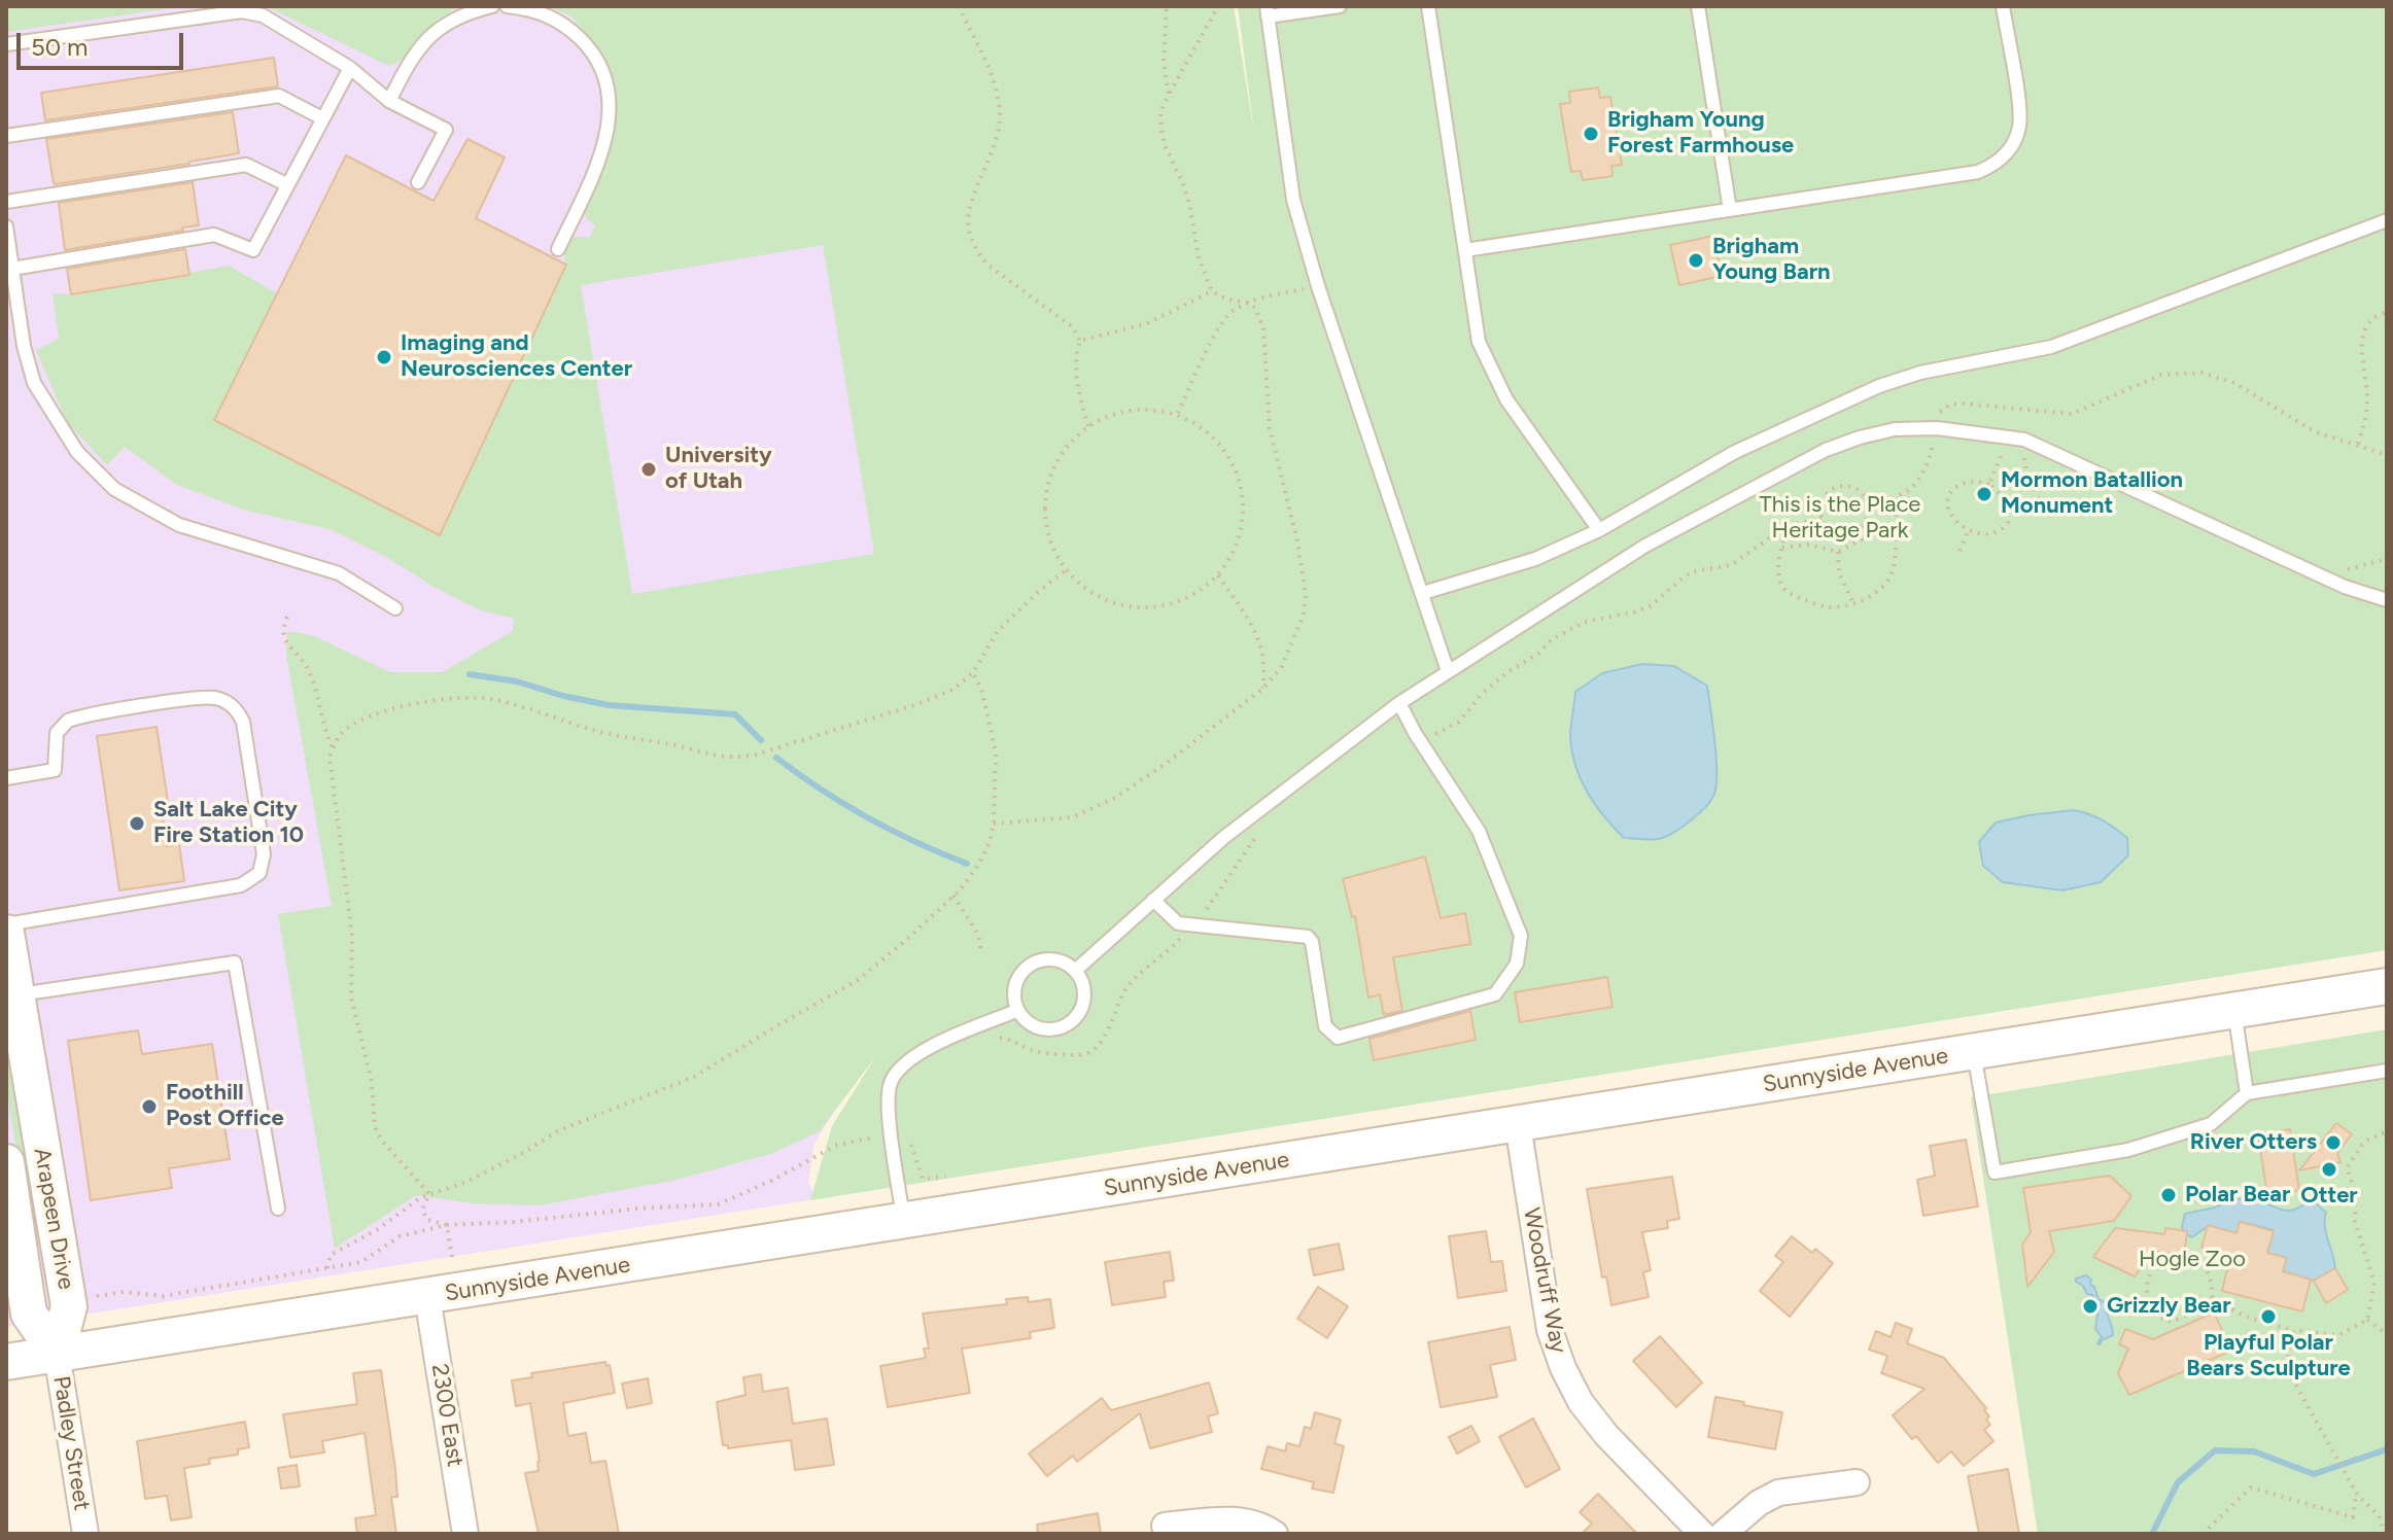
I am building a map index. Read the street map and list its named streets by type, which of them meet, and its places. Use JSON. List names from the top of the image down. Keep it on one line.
{"streets":{"main road":["Sunnyside Avenue","Arapeen Drive"],"street":["Woodruff Way","2300 East","Padley Street"]},"crossings":[["Sunnyside Avenue","Arapeen Drive"],["Sunnyside Avenue","Woodruff Way"],["Sunnyside Avenue","2300 East"],["Sunnyside Avenue","Padley Street"],["Arapeen Drive","Padley Street"]],"parks":["This is the Place Heritage Park","Hogle Zoo"],"places":["Brigham Young Forest Farmhouse","Brigham Young Barn","Imaging and Neurosciences Center","University of Utah","Mormon Batallion Monument","Salt Lake City Fire Station 10","Foothill Post Office","River Otters","Otter","Polar Bear","Grizzly Bear","Playful Polar Bears Sculpture"],"scale_bar":"50 m"}
